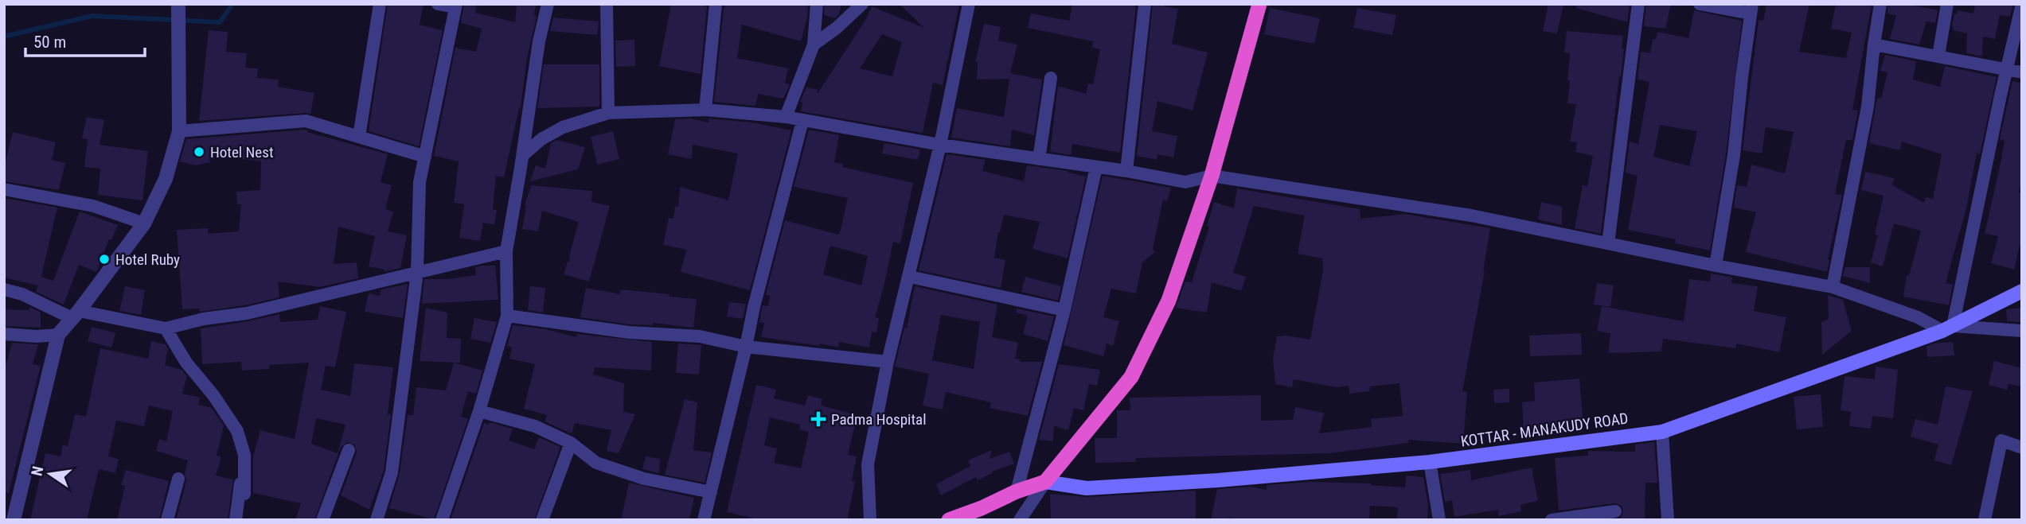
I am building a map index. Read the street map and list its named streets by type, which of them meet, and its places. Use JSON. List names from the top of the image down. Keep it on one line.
{"streets":{"main road":["KOTTAR - MANAKUDY ROAD"]},"places":{"other":["Hotel Nest","Hotel Ruby"],"health":["Padma Hospital"]},"scale_bar":"50 m","north":"left"}
